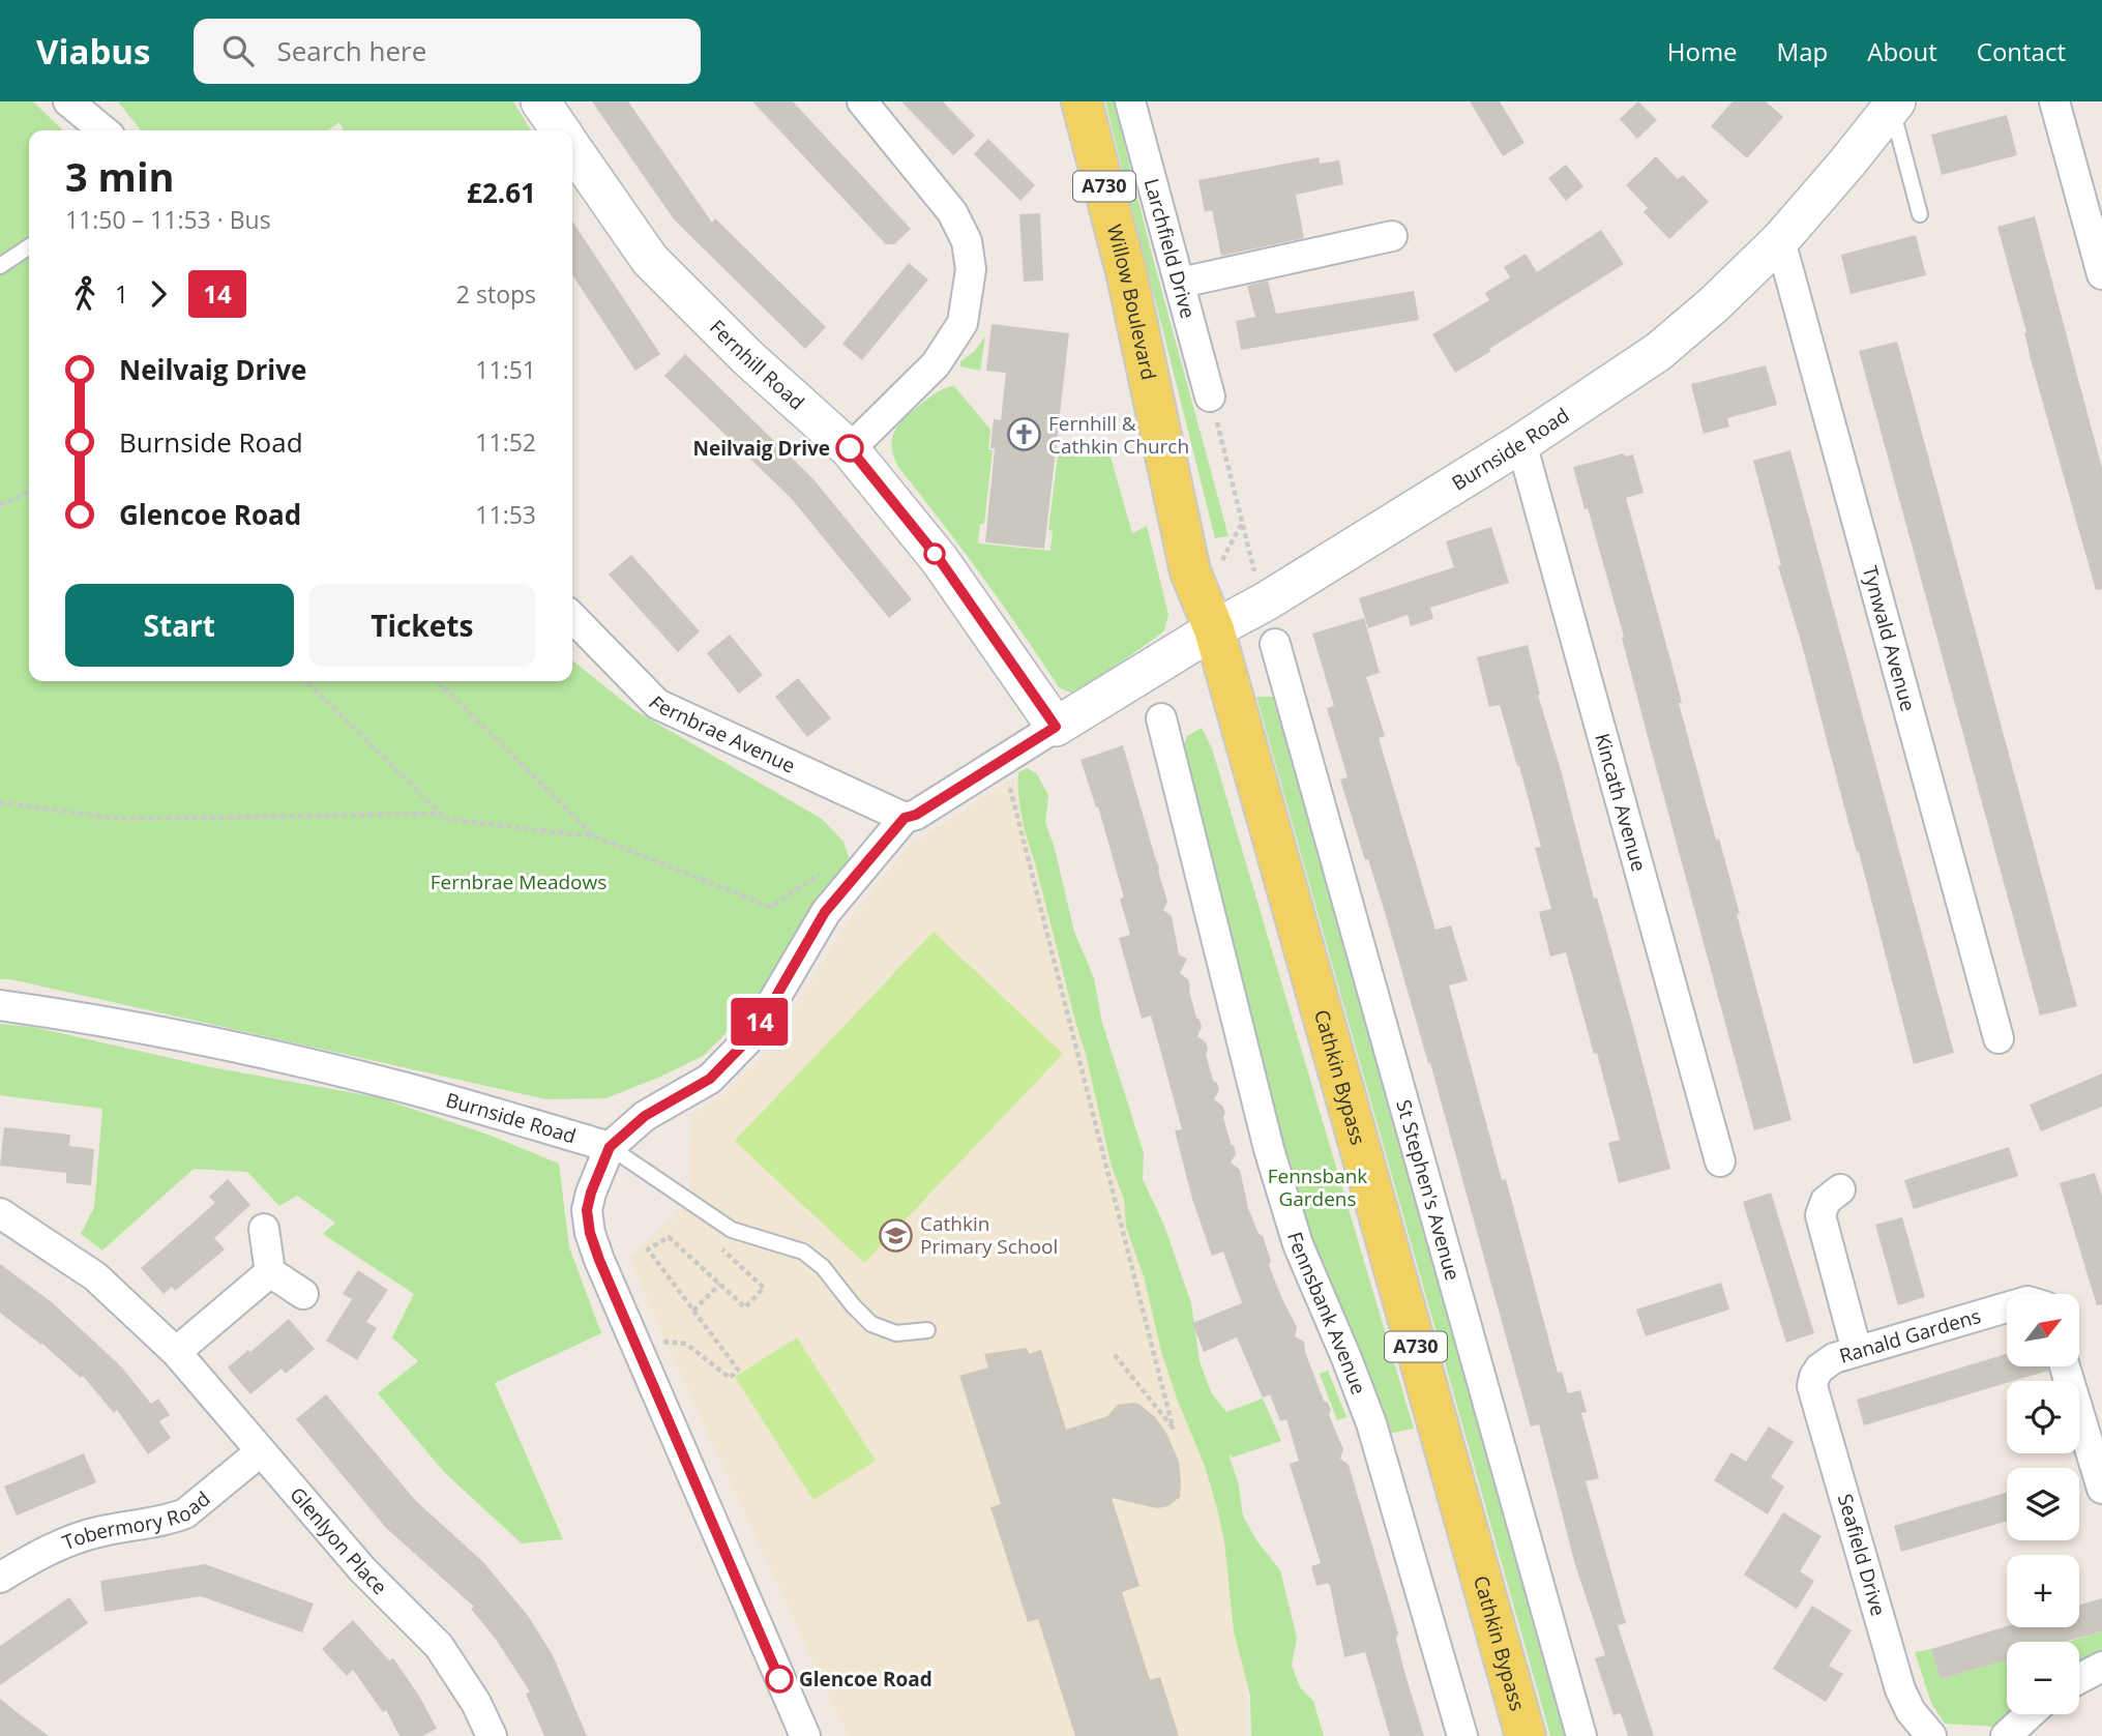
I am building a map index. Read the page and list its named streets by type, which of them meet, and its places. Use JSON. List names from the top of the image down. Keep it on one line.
{"streets":{"main road":["A730","Willow Boulevard","Cathkin Bypass"],"street":["Larchfield Drive","Fernhill Road","Burnside Road","Tynwald Avenue","Fernbrae Avenue","Kincath Avenue","St Stephen's Avenue","Fennsbank Avenue","Ranald Gardens","Tobermory Road","Glenlyon Place","Seafield Drive"]},"crossings":[["Willow Boulevard","Burnside Road"],["Willow Boulevard","Cathkin Bypass"],["Fernhill Road","Burnside Road"],["Burnside Road","Tynwald Avenue"],["Burnside Road","Fernbrae Avenue"],["Burnside Road","Kincath Avenue"],["Burnside Road","Cathkin Bypass"],["Ranald Gardens","Seafield Drive"],["Tobermory Road","Glenlyon Place"]],"parks":["Fernbrae Meadows","Fennsbank Gardens"],"places":{"church":["Fernhill & Cathkin Church"],"other":["Neilvaig Drive","Glencoe Road"],"school or university":["Cathkin Primary School"]},"lines":["bus line 14"],"north":"top right","page":{"header":"Viabus","search":"Search here","nav":["Home","Map","About","Contact"],"on_map":"14","heading":["3 min","11:50 – 11:53 · Bus","£2.61"],"legs":["1","14","2 stops"],"list":[{"name":"Neilvaig Drive","value":"11:51"},{"name":"Burnside Road","value":"11:52"},{"name":"Glencoe Road","value":"11:53"}],"buttons":["Start","Tickets"],"map_buttons":["+","−"]}}
